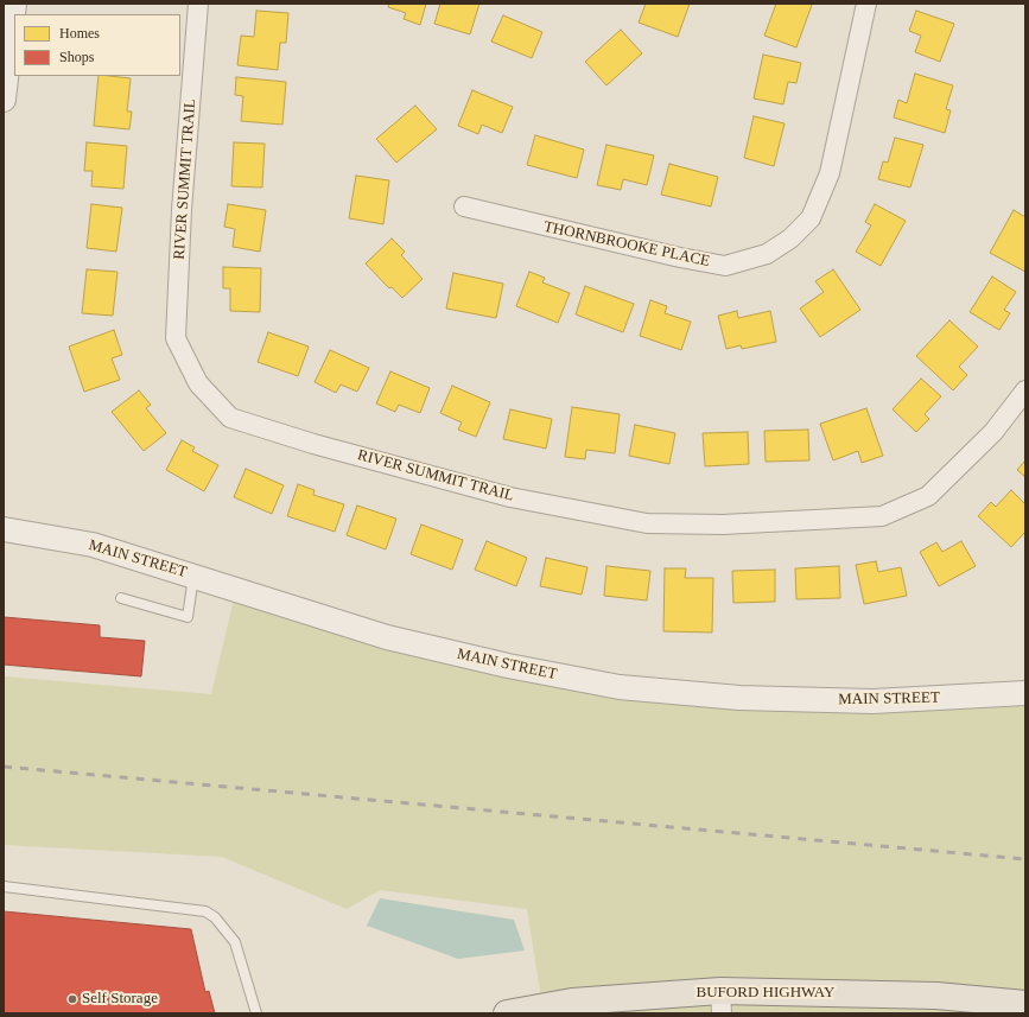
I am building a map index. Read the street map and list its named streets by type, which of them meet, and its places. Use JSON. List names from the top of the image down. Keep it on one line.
{"streets":{"main road":["BUFORD HIGHWAY"],"street":["RIVER SUMMIT TRAIL","THORNBROOKE PLACE","MAIN STREET"]},"places":["Self Storage"],"legend":["Homes","Shops"]}
